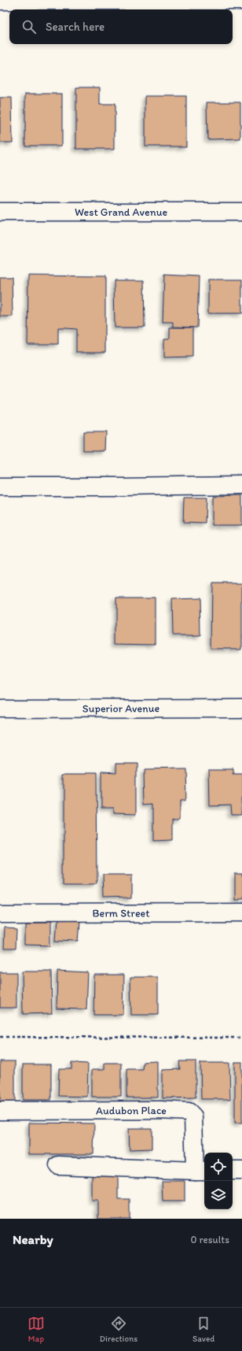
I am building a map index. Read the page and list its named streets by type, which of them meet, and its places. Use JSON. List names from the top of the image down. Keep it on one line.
{"streets":{"street":["West Grand Avenue","Superior Avenue","Berm Street","Audubon Place"]},"page":{"search":"Search here","heading":["Nearby","0 results"],"nav":["Map","Directions","Saved"]}}
